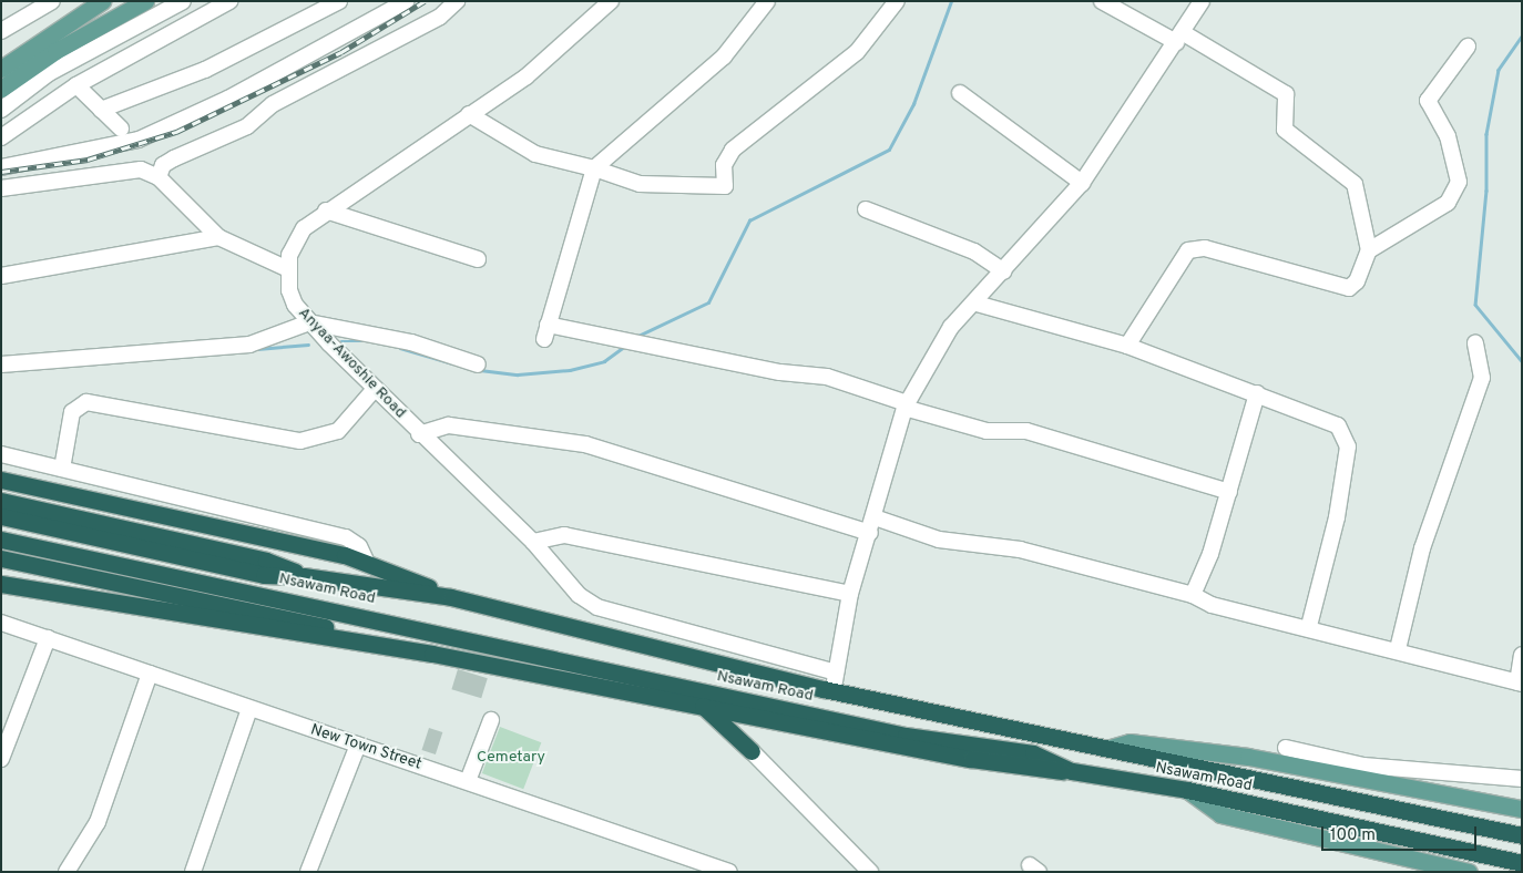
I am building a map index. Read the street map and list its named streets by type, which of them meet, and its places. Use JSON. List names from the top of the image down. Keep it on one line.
{"streets":{"highway":["Nsawam Road"],"street":["Anyaa-Awoshie Road","New Town Street"]},"parks":["Cemetary"],"scale_bar":"100 m"}
